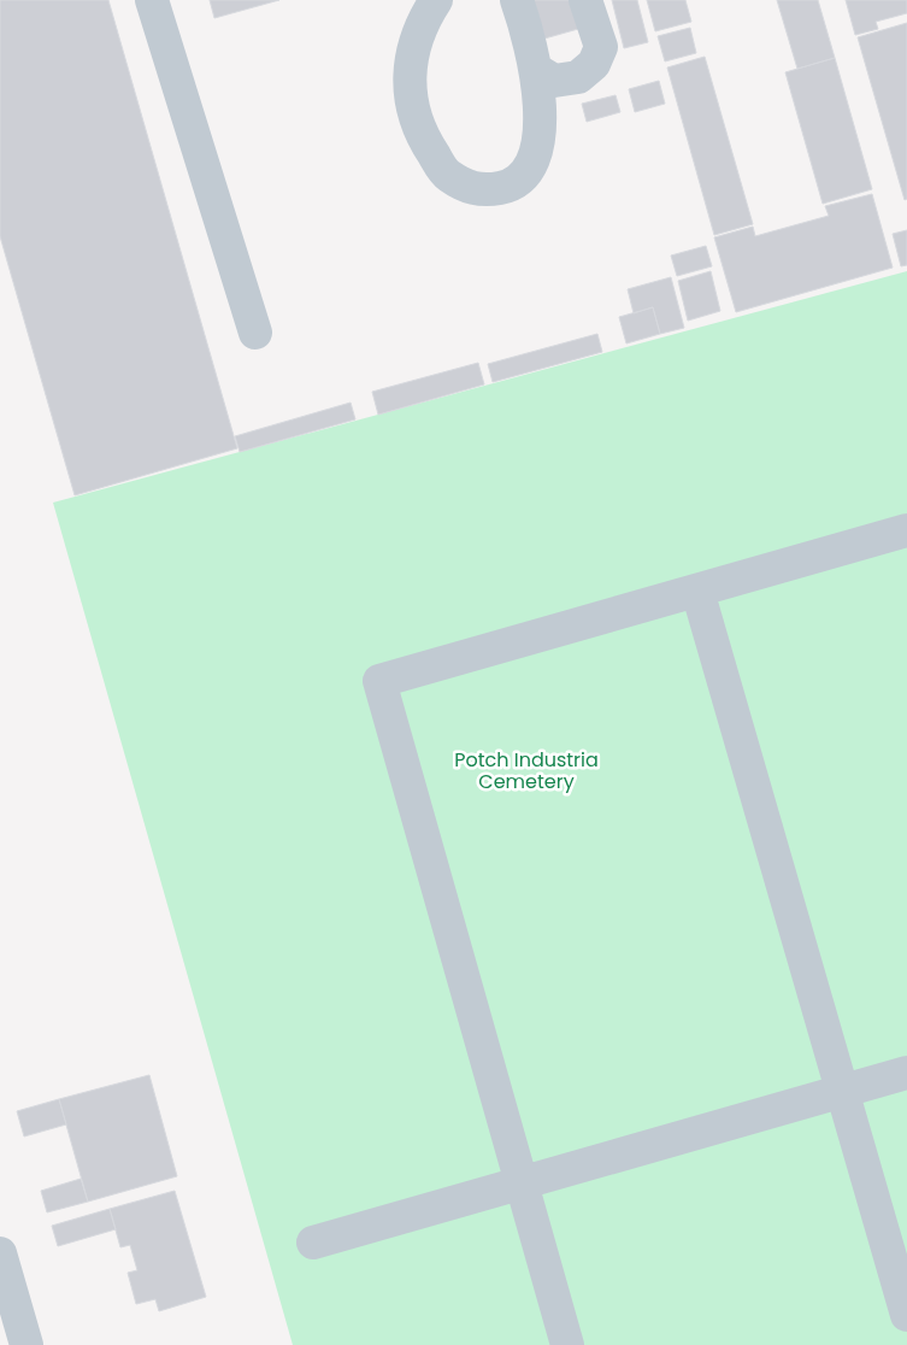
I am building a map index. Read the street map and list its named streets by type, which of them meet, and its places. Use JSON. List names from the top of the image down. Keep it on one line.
{"parks":["Potch Industria Cemetery"]}
